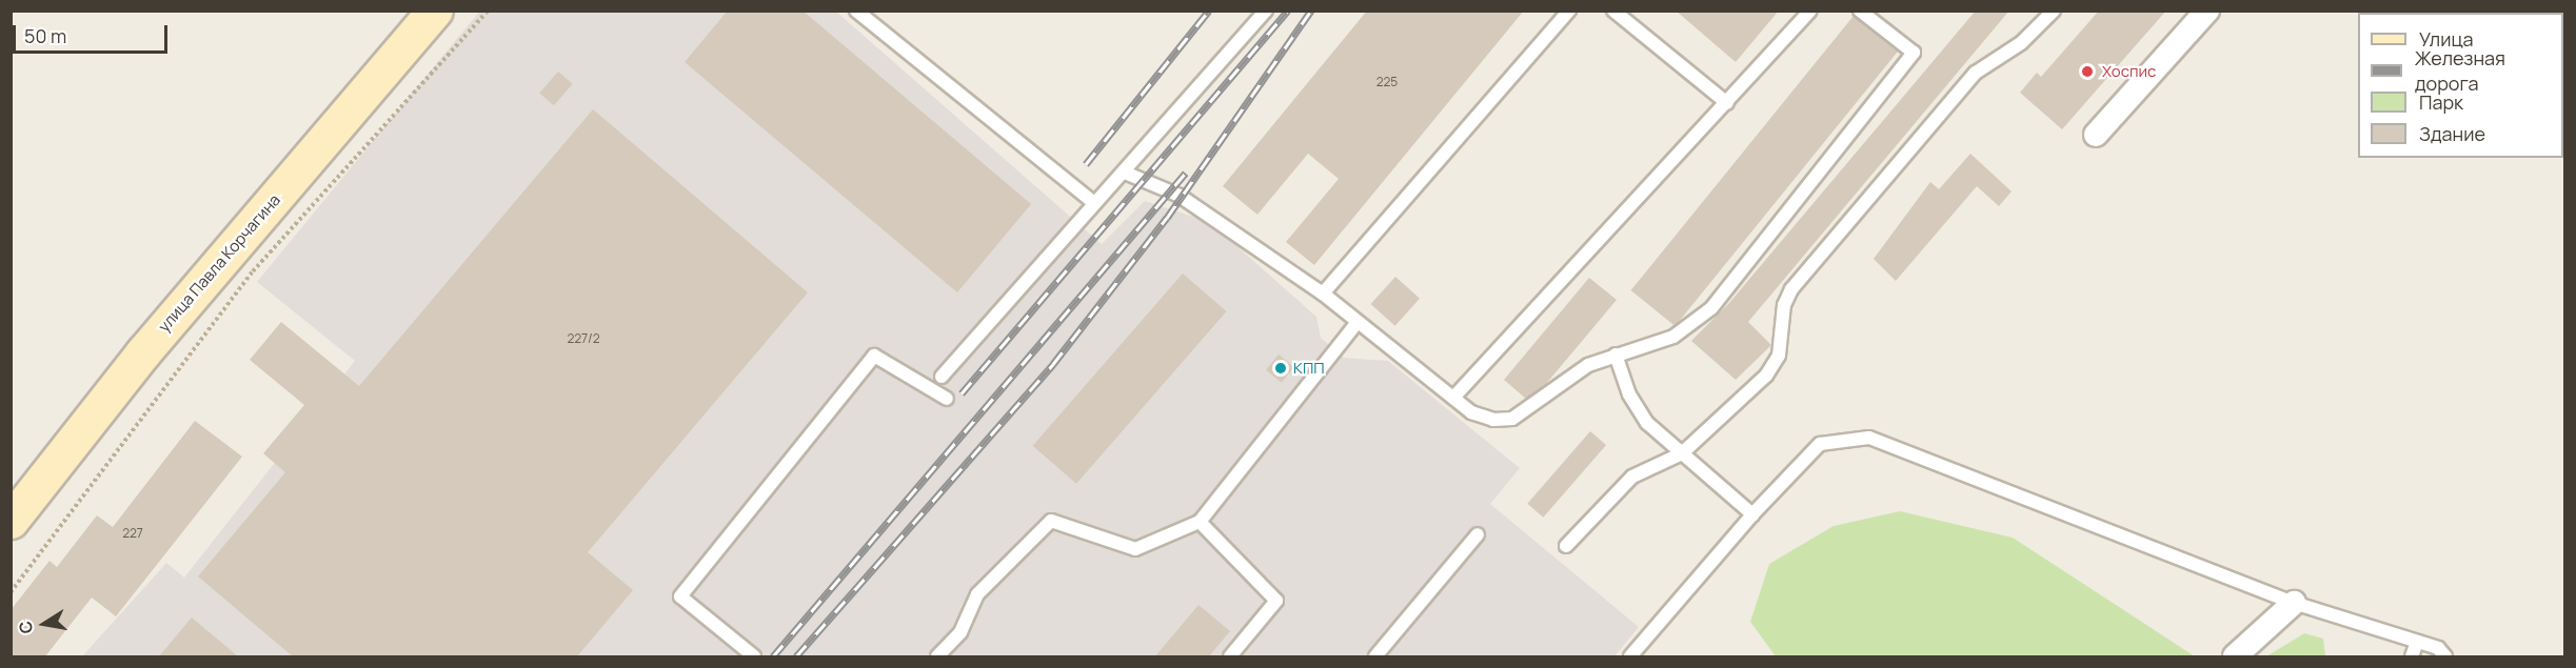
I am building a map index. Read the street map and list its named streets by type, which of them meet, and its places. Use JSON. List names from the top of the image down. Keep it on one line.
{"streets":{"main road":["улица Павла Корчагина"]},"places":["Хоспис","КПП"],"house_numbers":["225","227/2","227"],"legend":["Улица","Железная дорога","Парк","Здание"],"scale_bar":"50 m","north":"left"}
